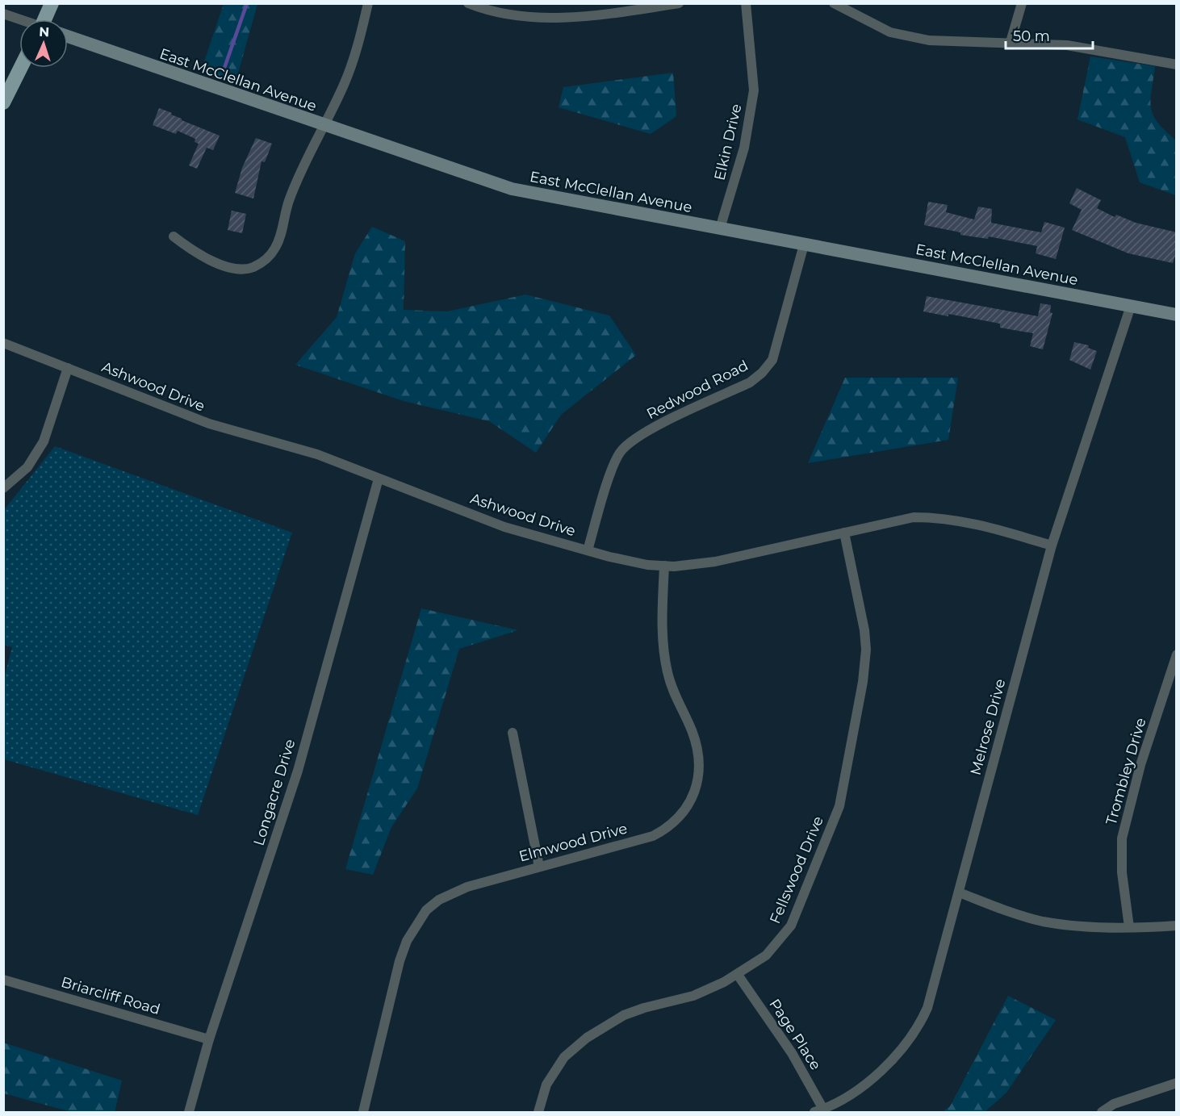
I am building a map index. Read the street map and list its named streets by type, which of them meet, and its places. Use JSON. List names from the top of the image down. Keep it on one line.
{"streets":{"street":["East McClellan Avenue","Elkin Drive","Ashwood Drive","Redwood Road","Melrose Drive","Trombley Drive","Longacre Drive","Elmwood Drive","Fellswood Drive","Briarcliff Road","Page Place"]},"crossings":[["East McClellan Avenue","Elkin Drive"],["East McClellan Avenue","Redwood Road"],["East McClellan Avenue","Melrose Drive"],["Ashwood Drive","Redwood Road"],["Ashwood Drive","Melrose Drive"],["Ashwood Drive","Longacre Drive"],["Ashwood Drive","Elmwood Drive"],["Ashwood Drive","Fellswood Drive"],["Melrose Drive","Page Place"],["Longacre Drive","Briarcliff Road"],["Fellswood Drive","Page Place"]],"scale_bar":"50 m","north":"top"}
